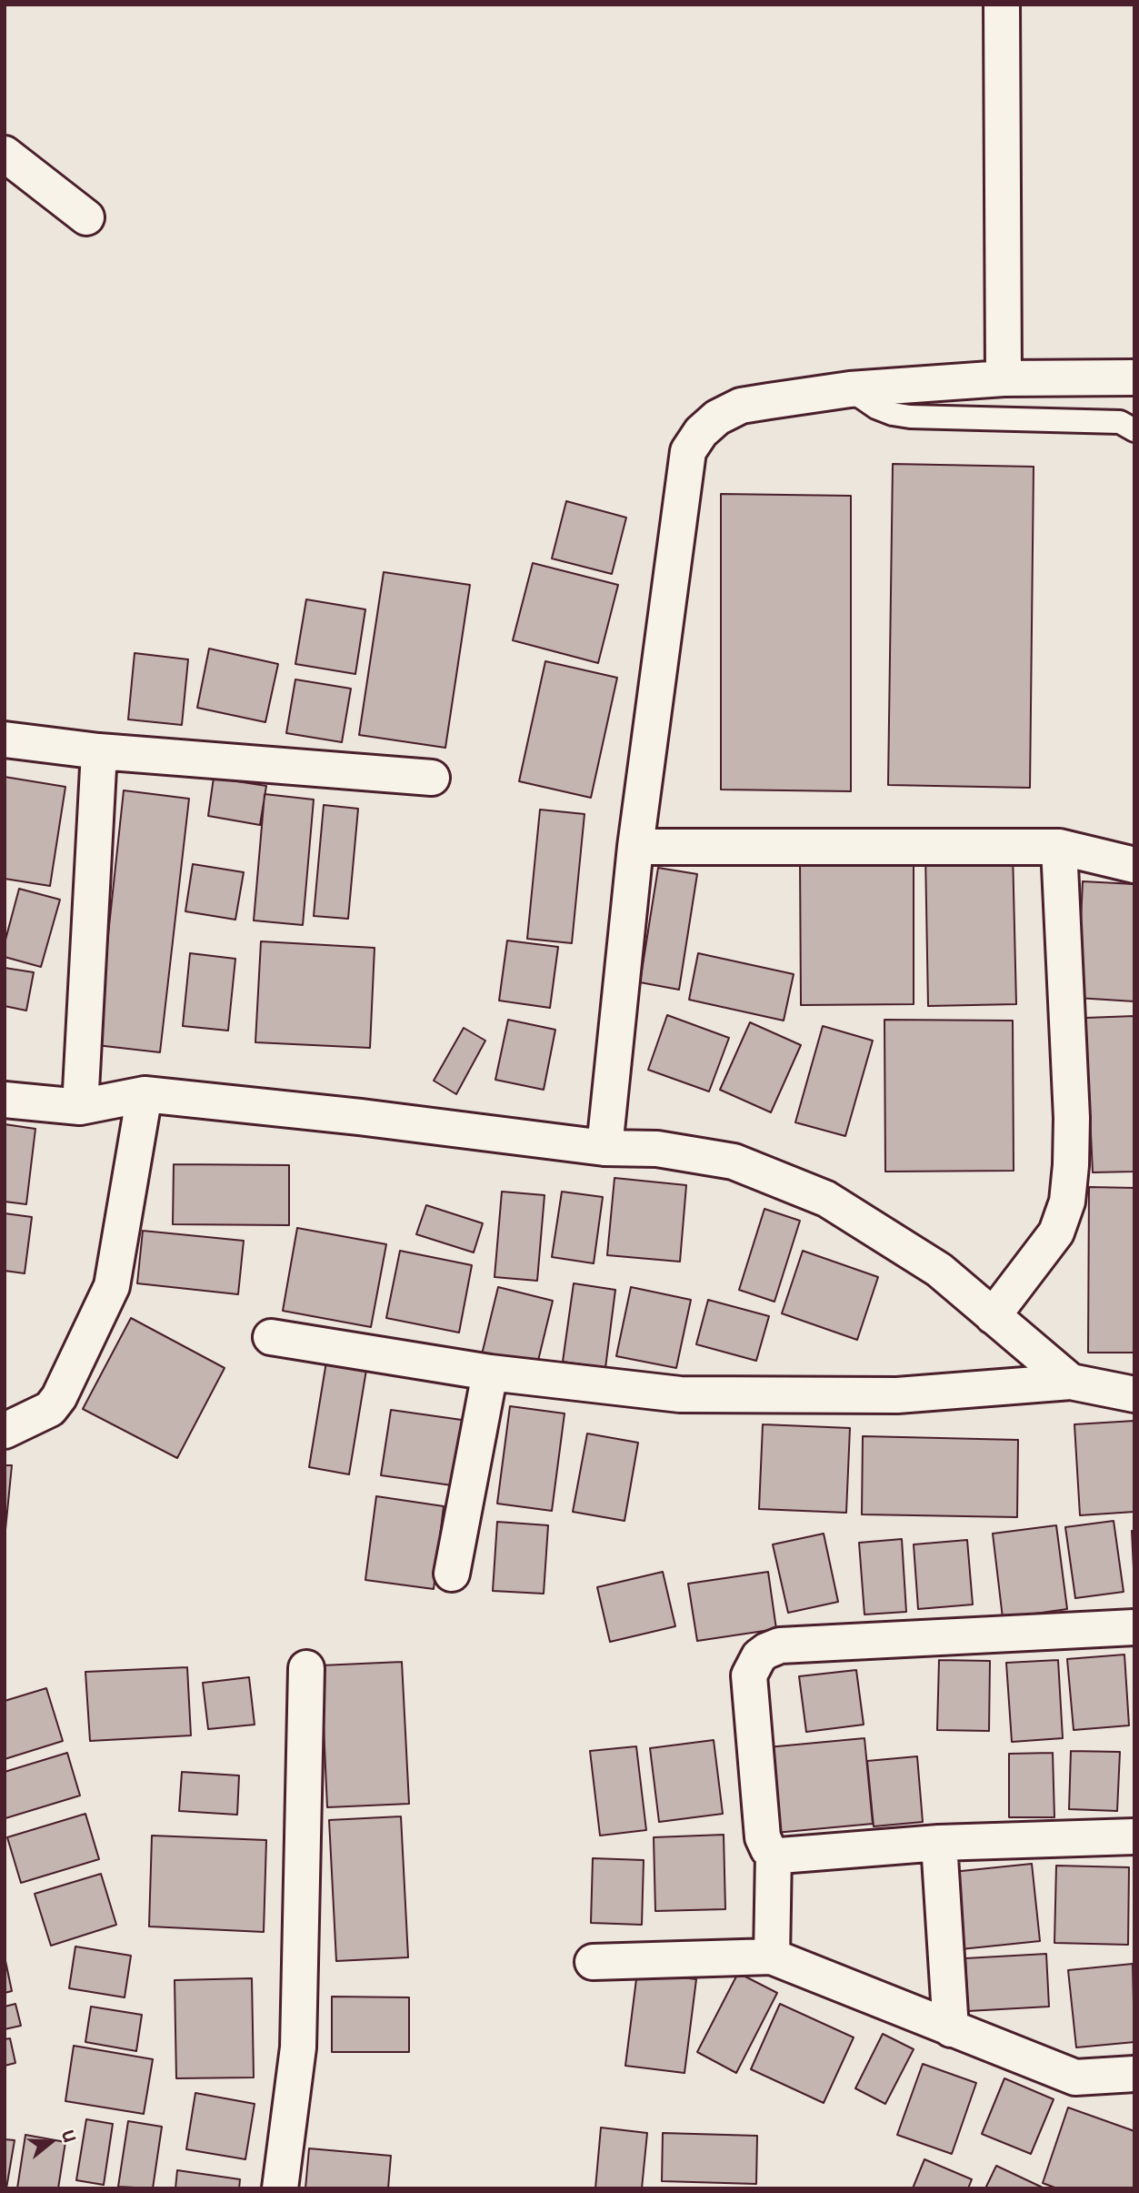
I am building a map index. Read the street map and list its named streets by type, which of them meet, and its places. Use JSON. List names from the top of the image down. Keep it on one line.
{"north":"right"}
